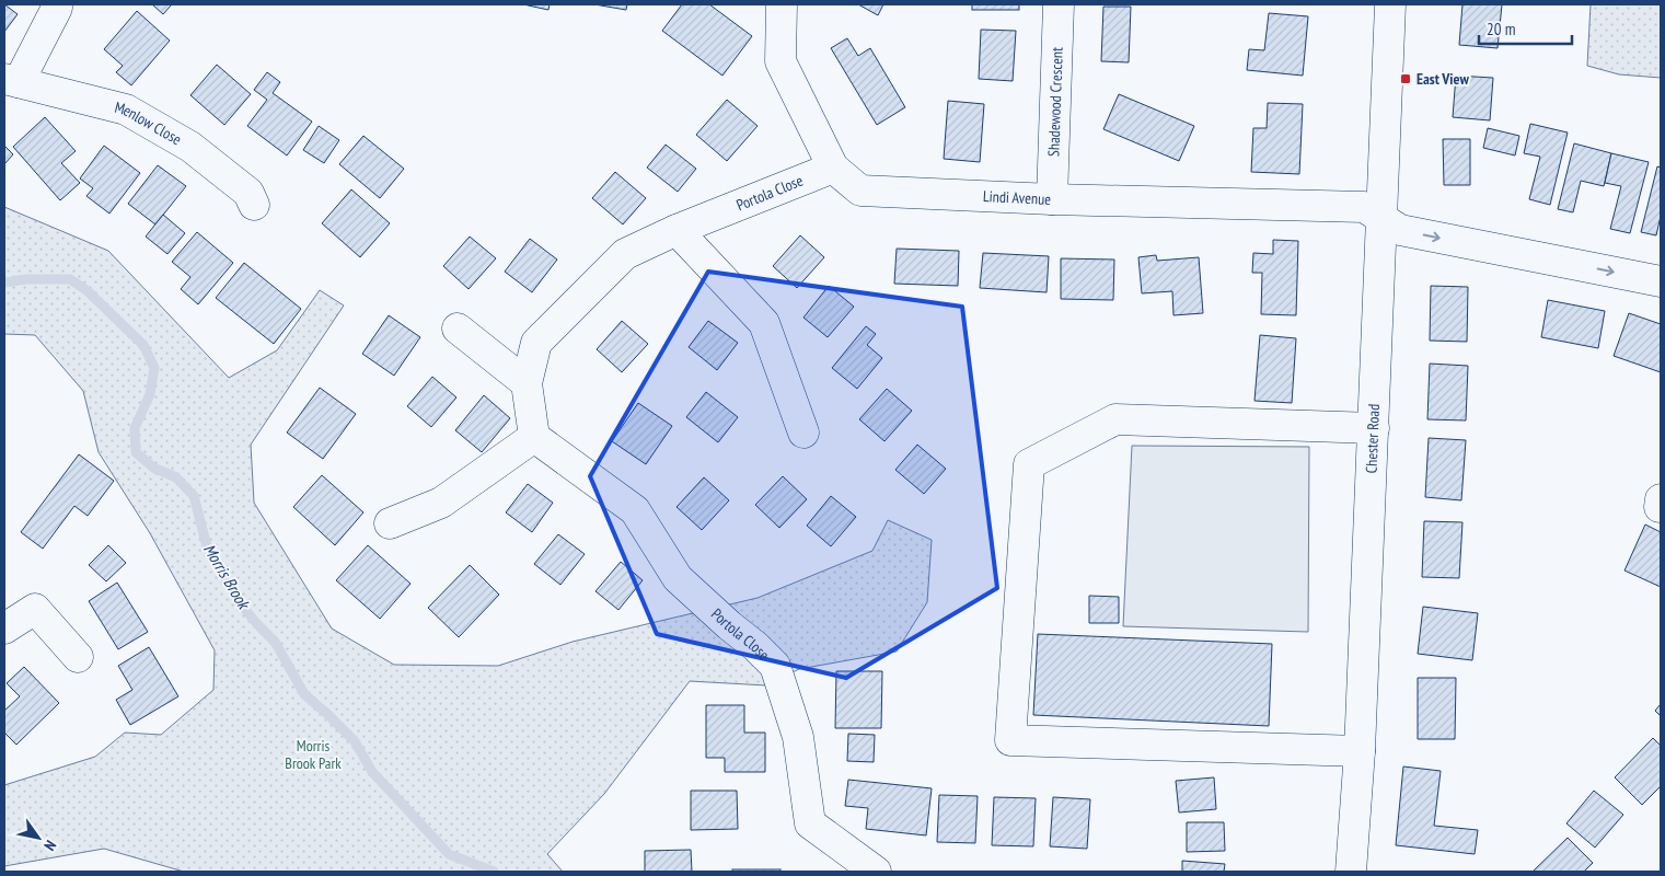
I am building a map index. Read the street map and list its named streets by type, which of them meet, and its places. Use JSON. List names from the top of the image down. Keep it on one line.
{"streets":{"street":["Shadewood Crescent","Menlow Close","Portola Close","Lindi Avenue","Chester Road"]},"crossings":[["Shadewood Crescent","Lindi Avenue"],["Portola Close","Lindi Avenue"],["Lindi Avenue","Chester Road"]],"water":["Morris Brook"],"parks":["Morris Brook Park"],"places":{"transit":["East View"]},"scale_bar":"20 m","north":"bottom right"}
